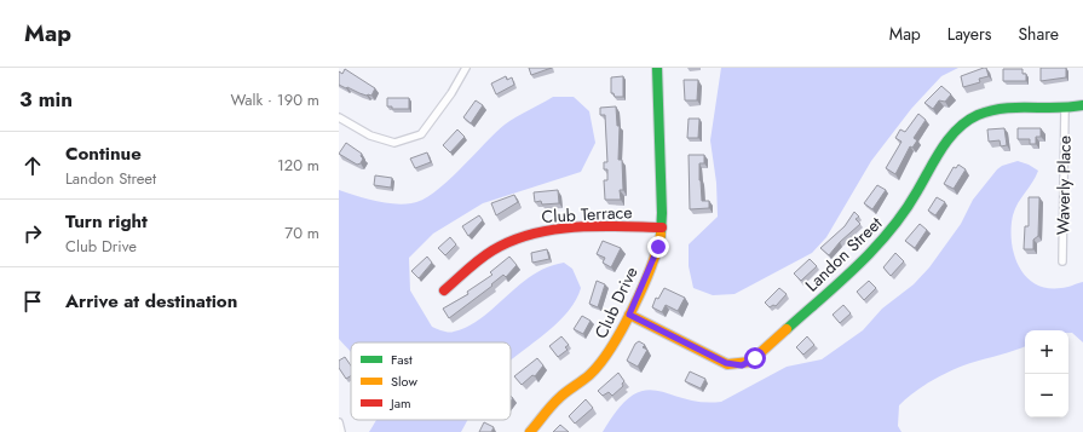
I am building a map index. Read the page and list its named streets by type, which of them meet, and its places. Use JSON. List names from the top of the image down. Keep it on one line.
{"streets":{"street":["Waverly Place","Club Terrace","Landon Street","Club Drive"]},"crossings":[["Waverly Place","Landon Street"],["Club Terrace","Club Drive"],["Landon Street","Club Drive"]],"legend":["Fast","Slow","Jam"],"page":{"header":"Map","nav":["Map","Layers","Share"],"heading":["3 min","Walk · 190 m"],"list":[["Continue","Landon Street","120 m"],["Turn right","Club Drive","70 m"],"Arrive at destination"],"map_buttons":["+","−"]}}
